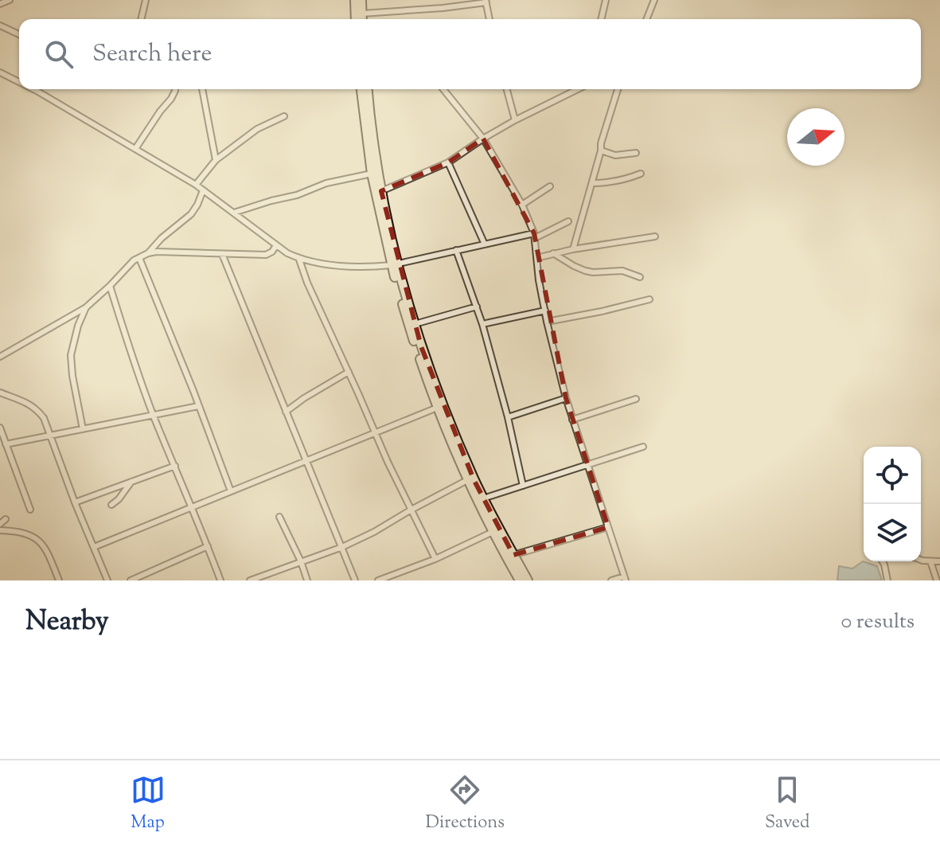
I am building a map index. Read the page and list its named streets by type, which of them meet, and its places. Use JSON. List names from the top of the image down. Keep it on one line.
{"north":"right","page":{"search":"Search here","heading":["Nearby","0 results"],"nav":["Map","Directions","Saved"]}}
